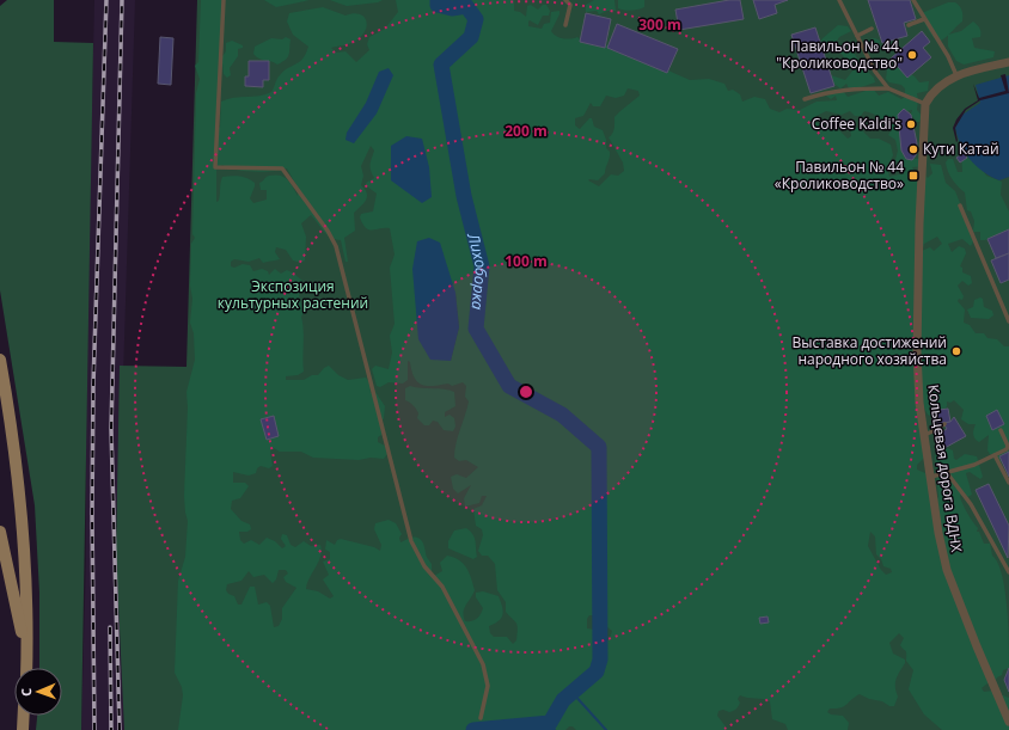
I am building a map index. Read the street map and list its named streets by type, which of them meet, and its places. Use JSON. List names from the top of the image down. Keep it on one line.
{"streets":{"street":["Кольцевая дорога ВДНХ"]},"water":["Лихоборка"],"parks":["Экспозиция культурных растений"],"places":{"other":["Павильон № 44. \"Кролиководство\"","Coffee Kaldi's","Кути Катай","Выставка достижений народного хозяйства"],"transit":["Павильон № 44 «Кролиководство»"]},"north":"left","rings":["300 m","200 m","100 m"]}
